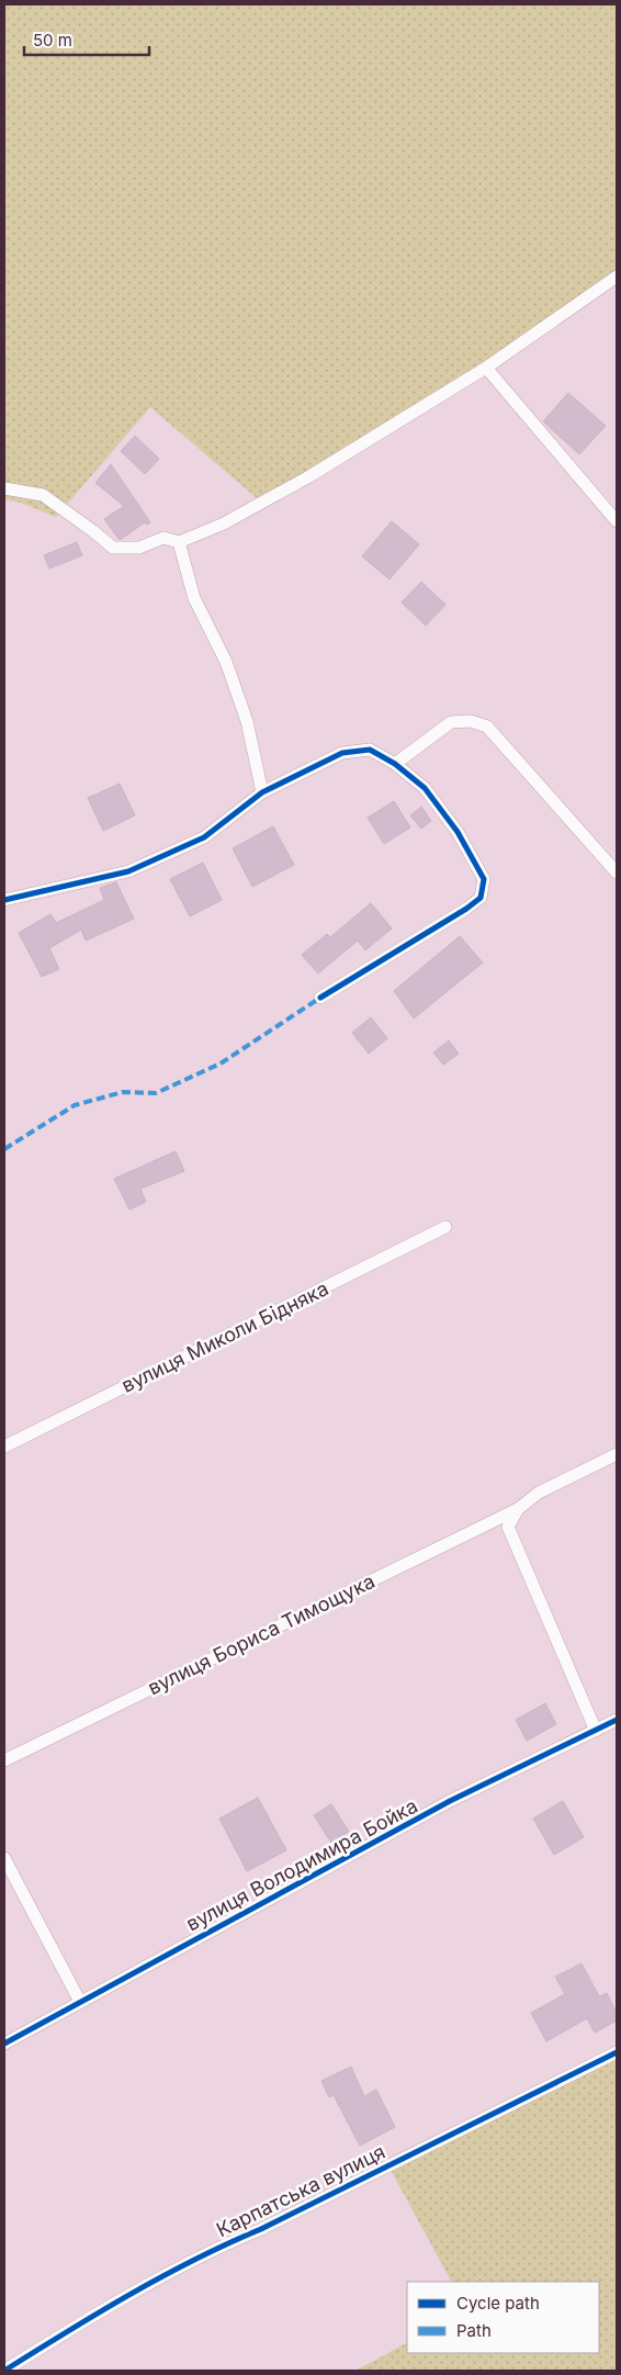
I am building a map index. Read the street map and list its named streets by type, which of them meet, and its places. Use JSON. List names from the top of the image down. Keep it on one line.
{"streets":{"street":["вулиця Миколи Бідняка","вулиця Бориса Тимощука","вулиця Володимира Бойка","Карпатська вулиця"]},"legend":["Cycle path","Path"],"scale_bar":"50 m"}
